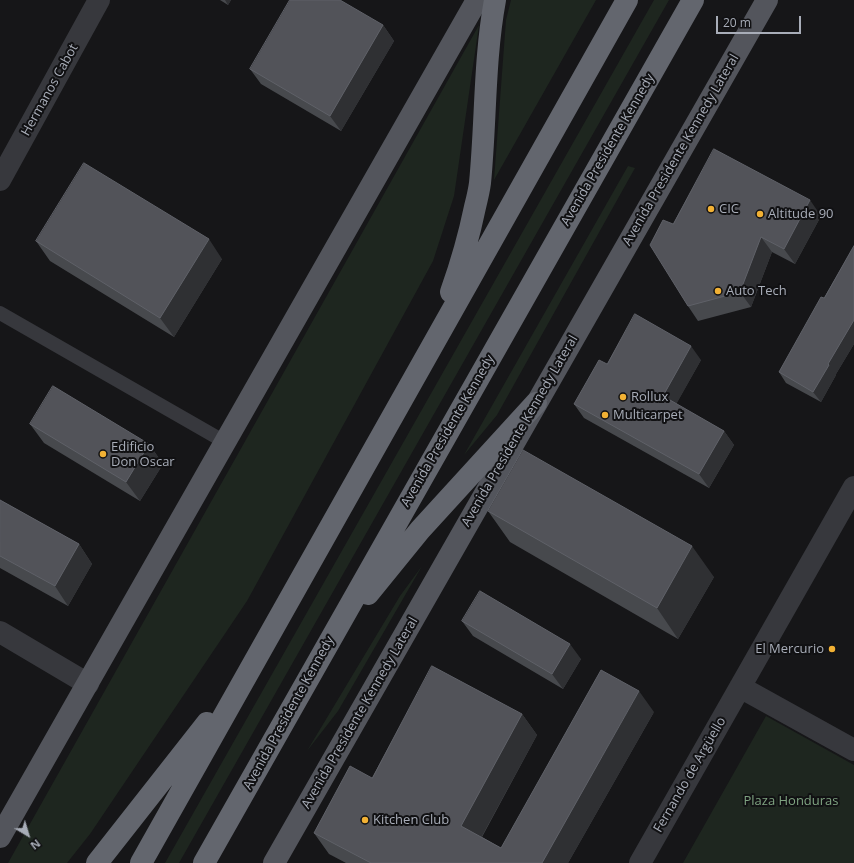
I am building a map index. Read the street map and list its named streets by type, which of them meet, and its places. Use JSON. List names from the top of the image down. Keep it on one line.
{"streets":{"highway":["Avenida Presidente Kennedy"],"main road":["Avenida Presidente Kennedy Lateral"],"street":["Hermanos Cabot","Fernando de Argüello"]},"parks":["Plaza Honduras"],"places":["CIC","Altitude 90","Auto Tech","Rollux","Multicarpet","Edificio Don Oscar","El Mercurio","Kitchen Club"],"scale_bar":"20 m","north":"bottom right"}
